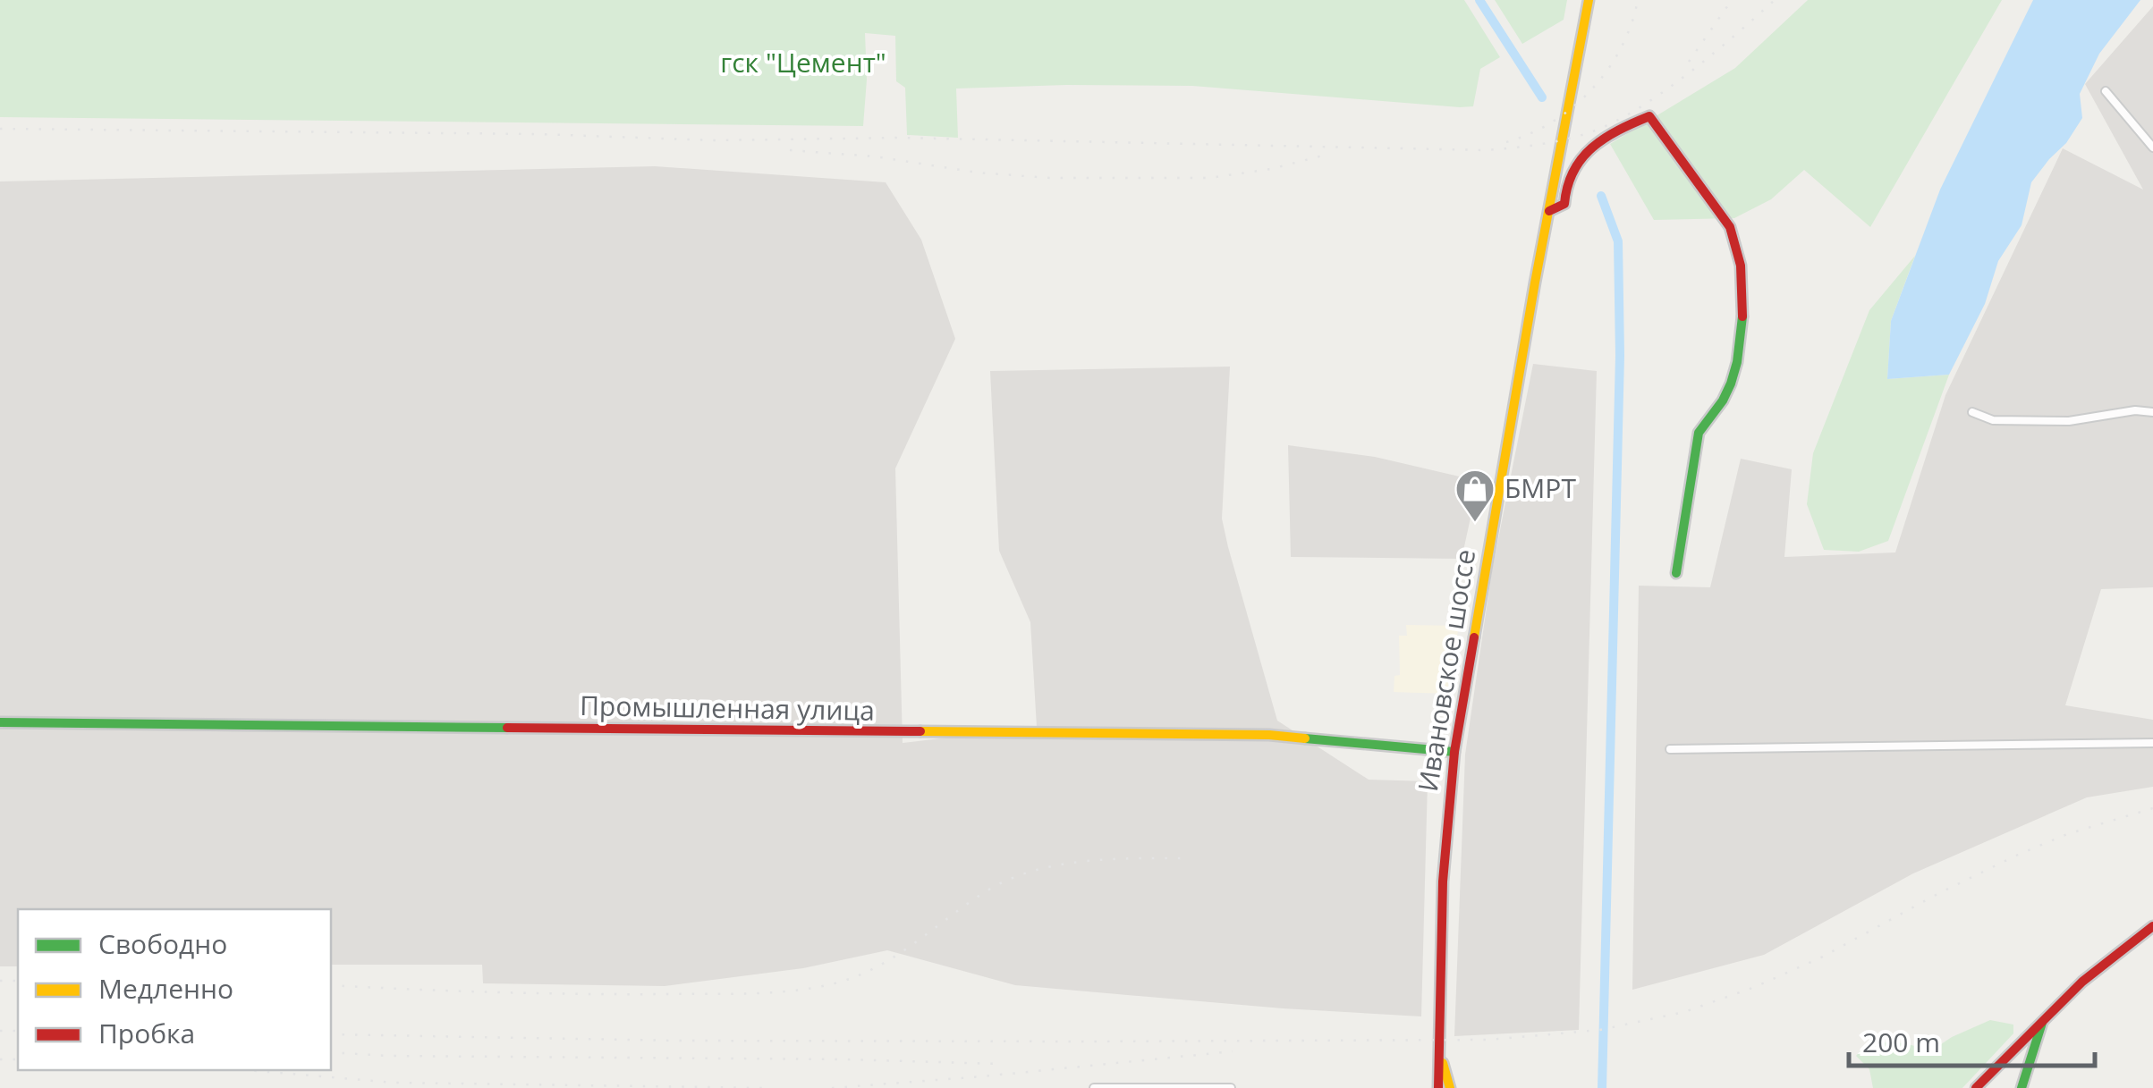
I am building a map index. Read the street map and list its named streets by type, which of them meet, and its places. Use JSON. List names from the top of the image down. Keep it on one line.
{"streets":{"main road":["Ивановское шоссе","Промышленная улица"]},"crossings":[["Ивановское шоссе","Промышленная улица"]],"parks":["гск \"Цемент\""],"places":{"shop":["БМРТ"]},"legend":["Свободно","Медленно","Пробка"],"scale_bar":"200 m"}
